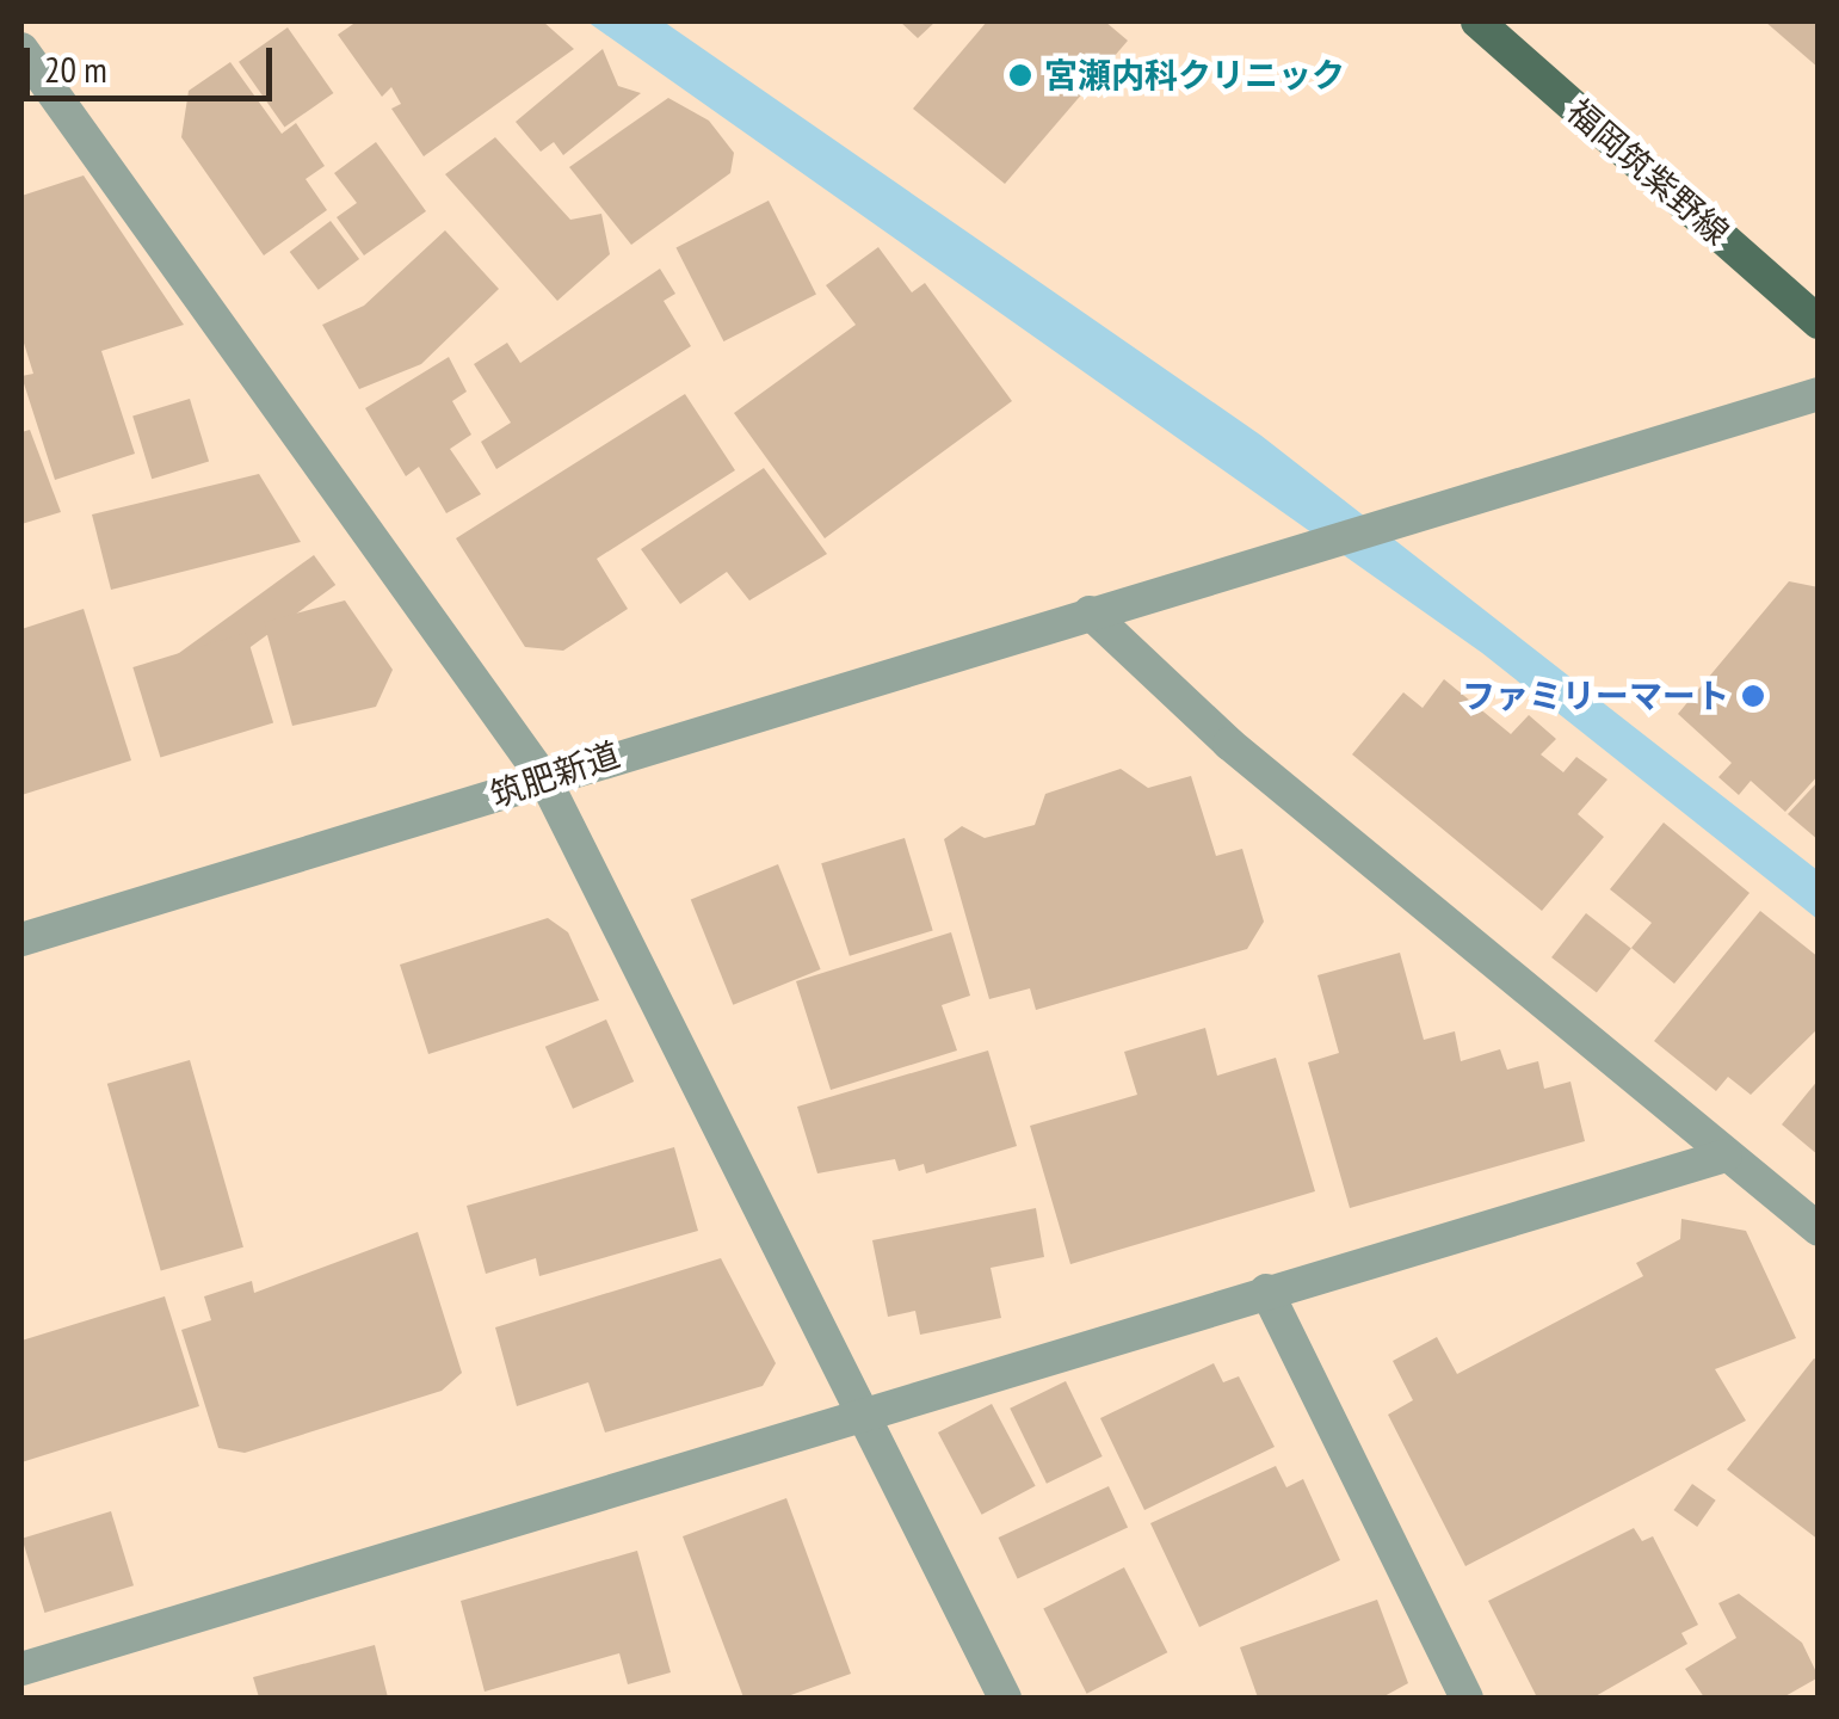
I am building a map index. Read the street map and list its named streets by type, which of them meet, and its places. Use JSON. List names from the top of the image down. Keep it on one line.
{"streets":{"main road":["福岡筑紫野線"],"street":["筑肥新道"]},"places":["宮瀬内科クリニック","ファミリーマート"],"scale_bar":"20 m"}
